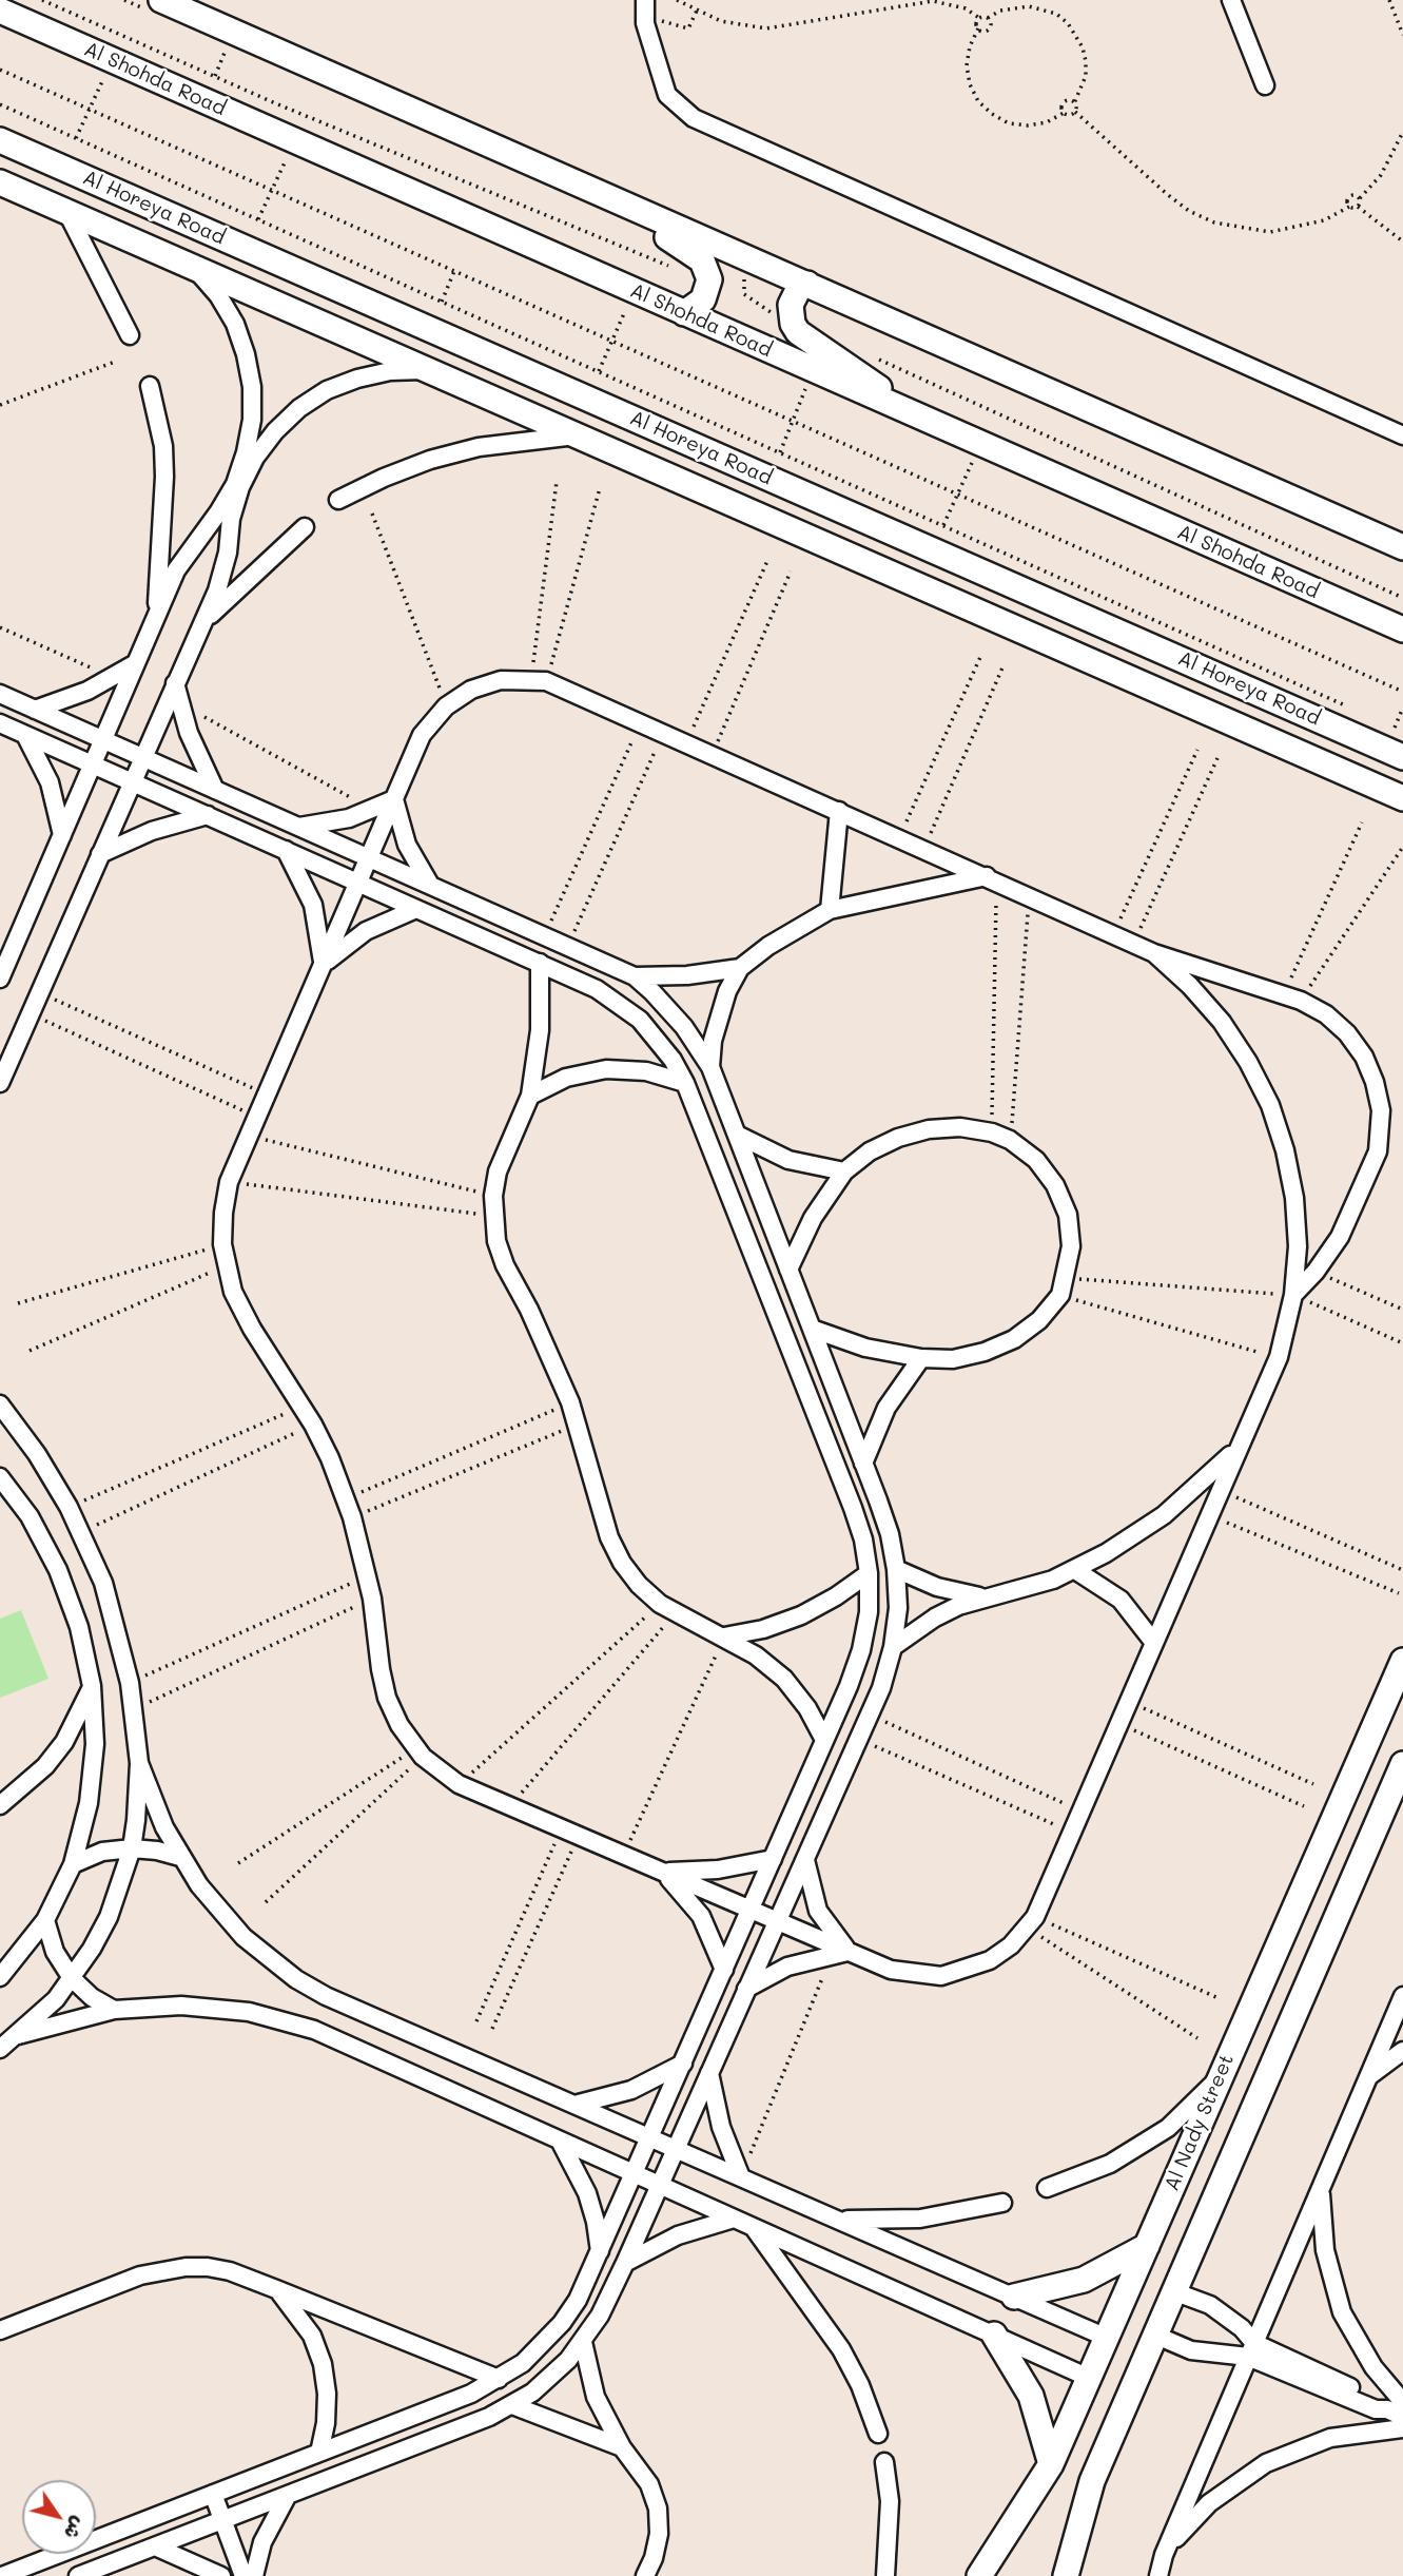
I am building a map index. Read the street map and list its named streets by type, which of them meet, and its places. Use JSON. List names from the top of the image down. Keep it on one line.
{"streets":{"street":["Al Shohda Road","Al Horeya Road","Al Nady Street"]},"north":"bottom right"}
